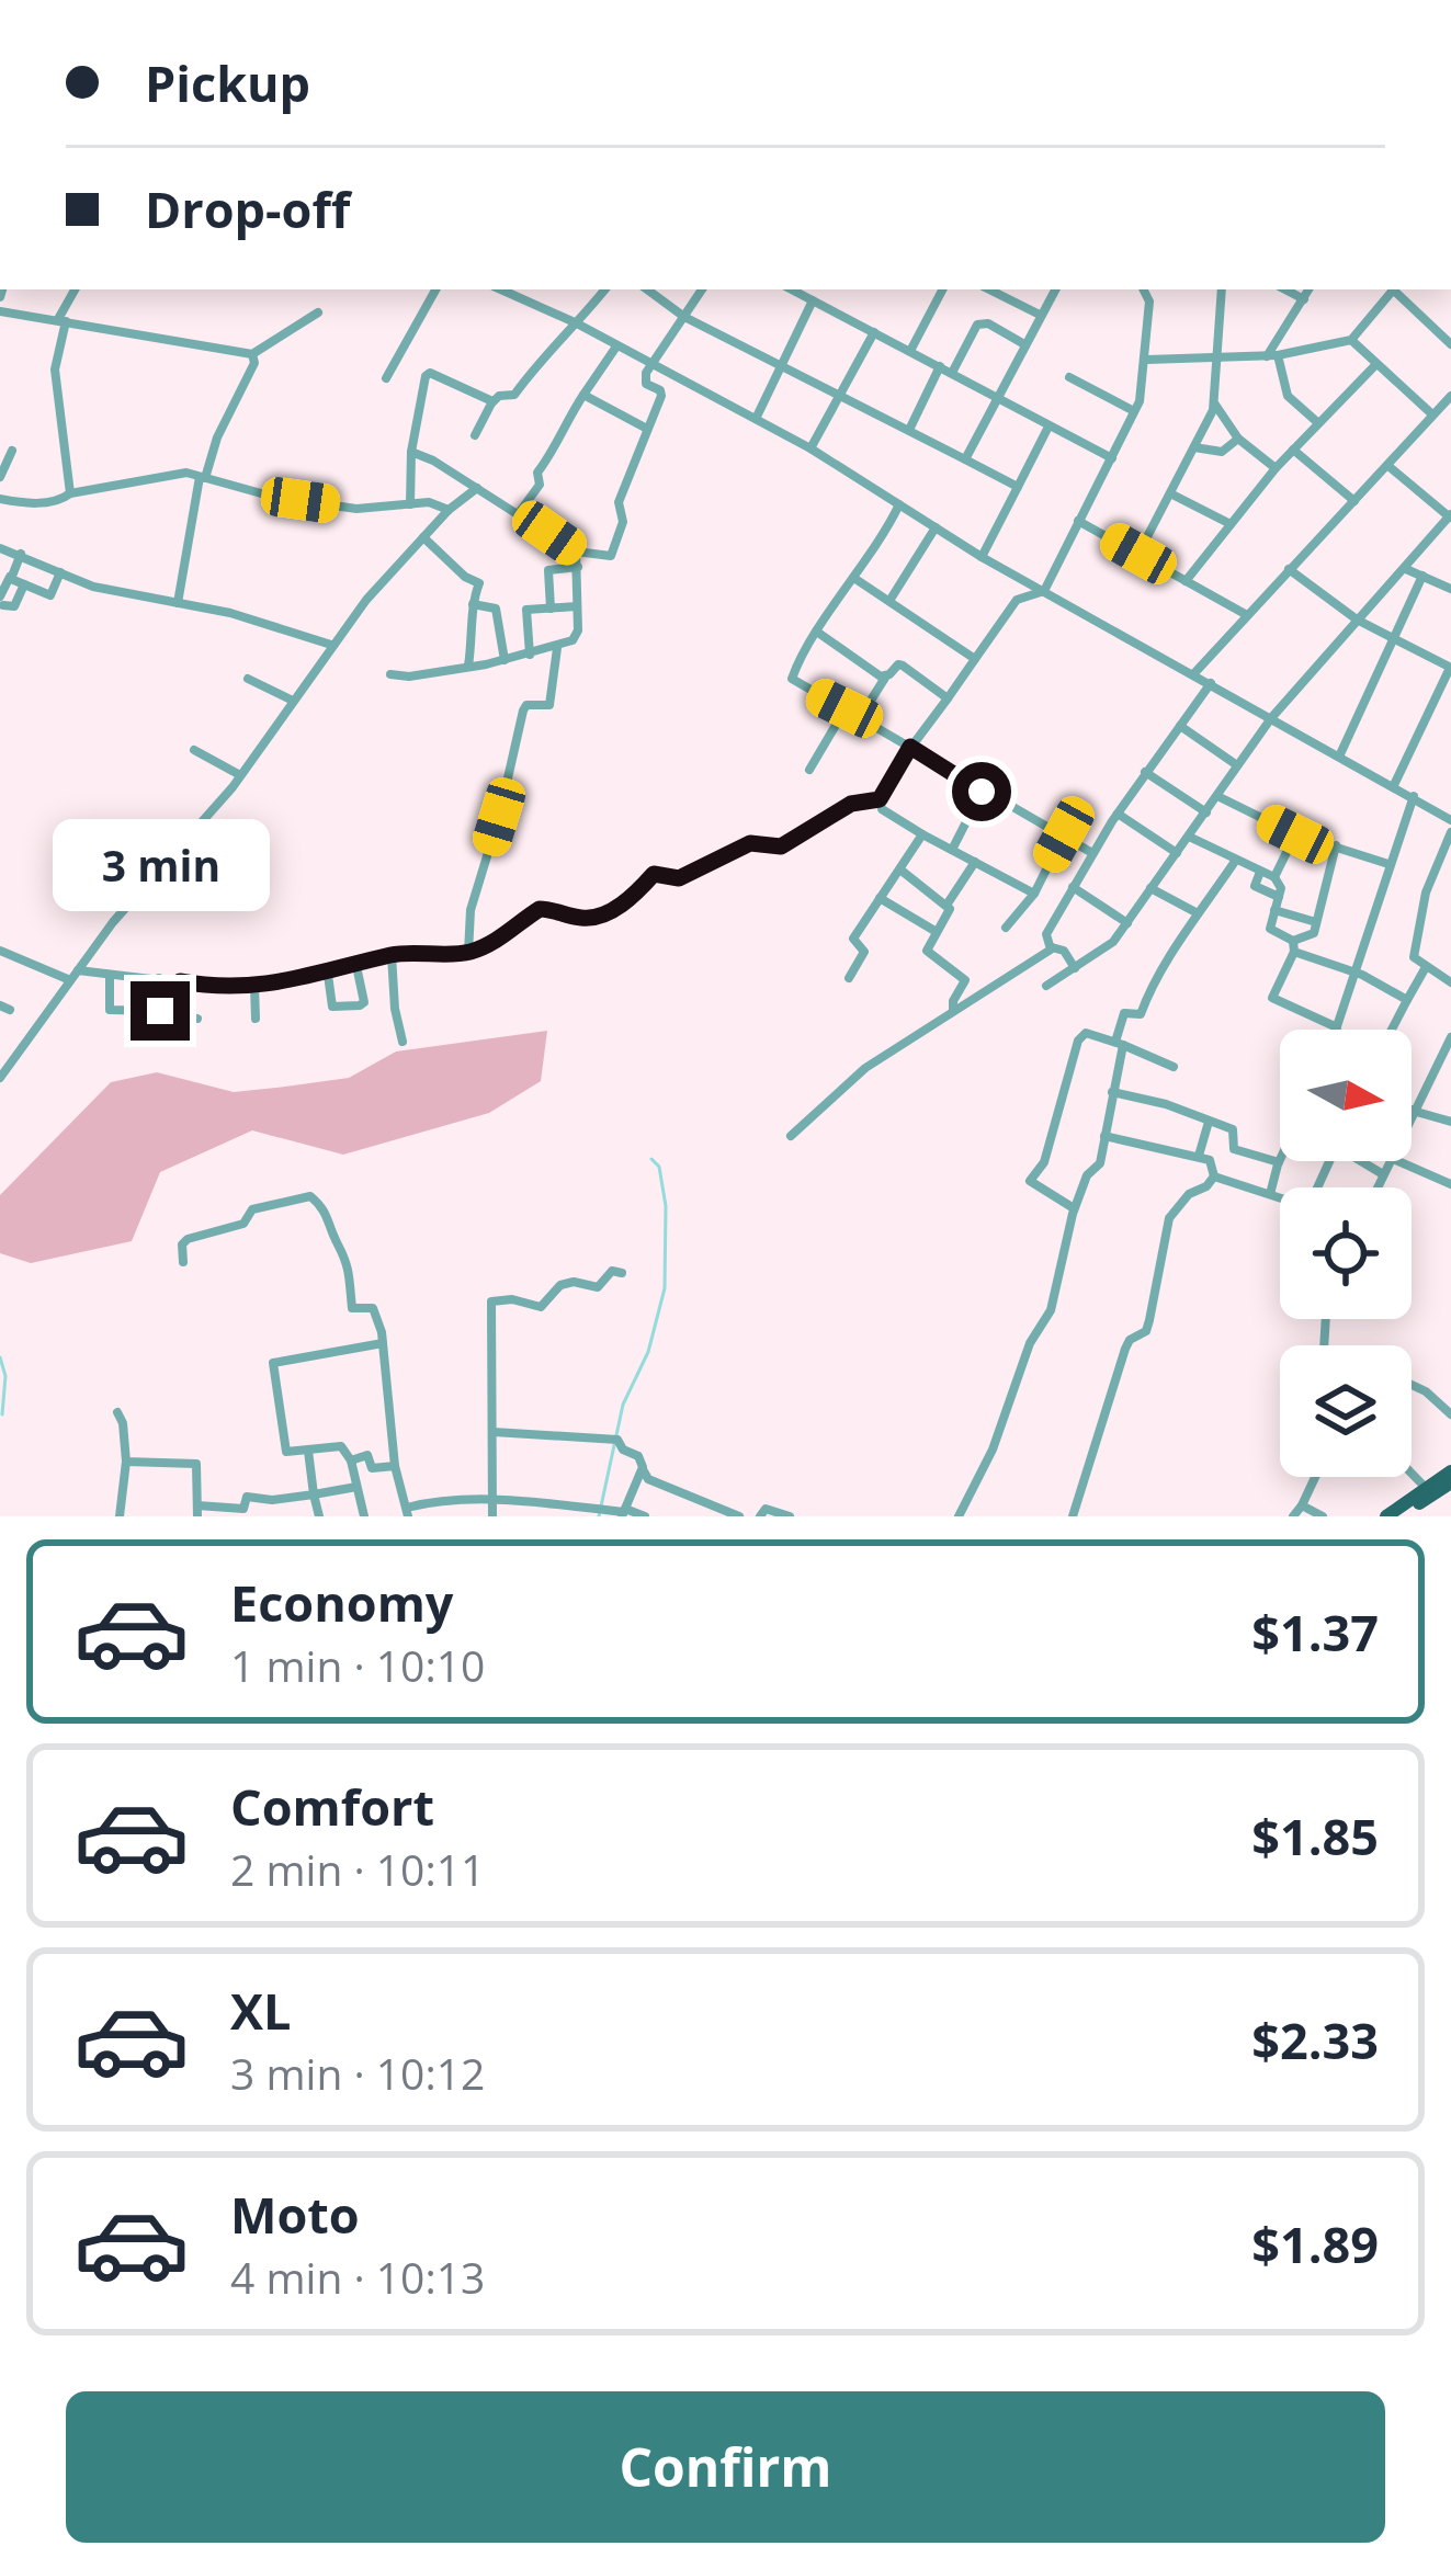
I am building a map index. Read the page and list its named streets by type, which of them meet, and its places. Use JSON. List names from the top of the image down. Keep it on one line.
{"north":"right","page":{"banner":["Pickup","Drop-off"],"bubble":"3 min","list":[{"name":"Economy","note":"1 min · 10:10","value":"$1.37"},{"name":"Comfort","note":"2 min · 10:11","value":"$1.85"},{"name":"XL","note":"3 min · 10:12","value":"$2.33"},{"name":"Moto","note":"4 min · 10:13","value":"$1.89"}],"buttons":"Confirm"}}
